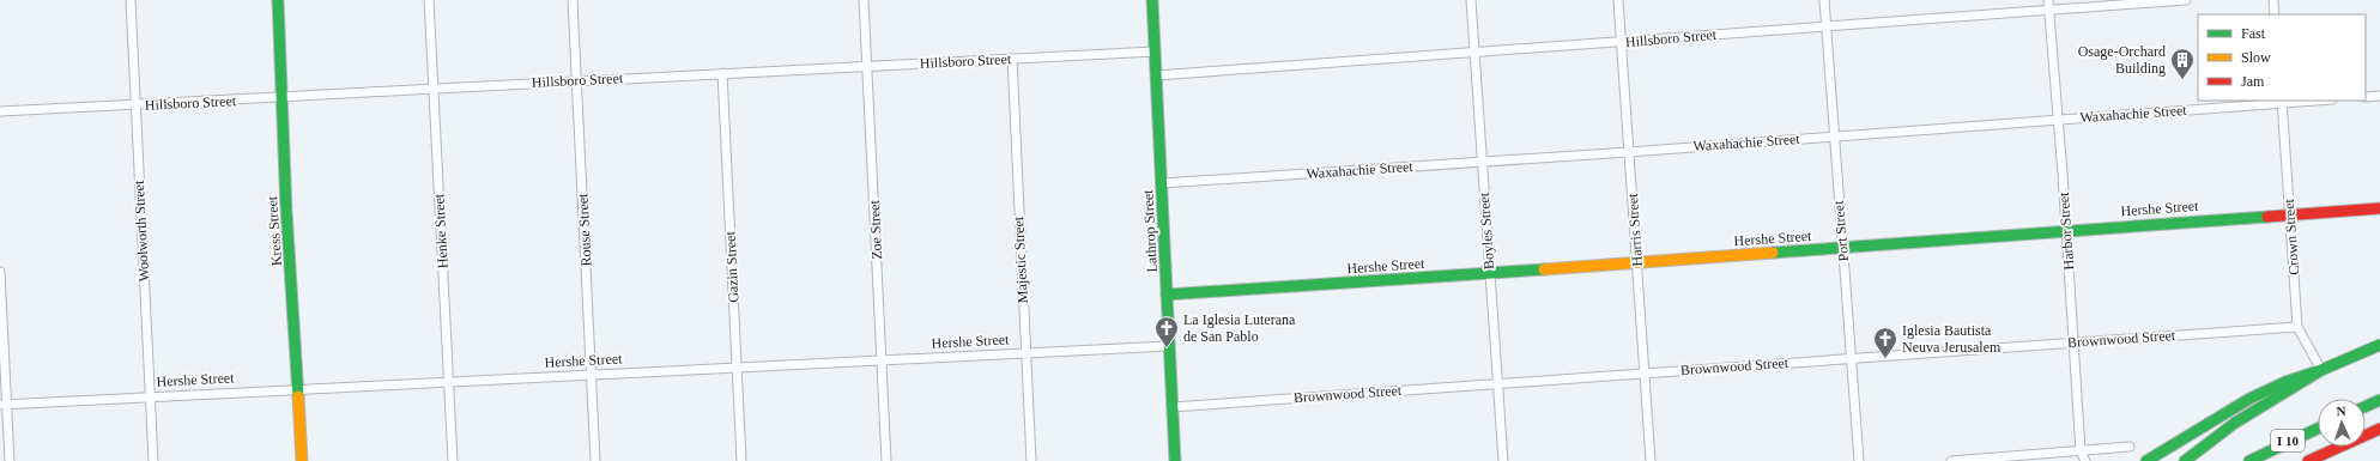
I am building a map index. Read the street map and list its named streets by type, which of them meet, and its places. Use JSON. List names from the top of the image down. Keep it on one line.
{"streets":{"main road":["Hershe Street","Kress Street","Lathrop Street","I 10"],"street":["Hillsboro Street","Waxahachie Street","Rouse Street","Zoe Street","Harris Street","Woolworth Street","Henke Street","Boyles Street","Port Street","Harbor Street","Crown Street","Majestic Street","Gazin Street","Brownwood Street"]},"crossings":[["Hillsboro Street","Rouse Street"],["Hillsboro Street","Zoe Street"],["Hillsboro Street","Harris Street"],["Hillsboro Street","Woolworth Street"],["Hillsboro Street","Kress Street"],["Hillsboro Street","Henke Street"],["Hillsboro Street","Lathrop Street"],["Hillsboro Street","Boyles Street"],["Hillsboro Street","Port Street"],["Hillsboro Street","Harbor Street"],["Hillsboro Street","Majestic Street"],["Hillsboro Street","Gazin Street"],["Waxahachie Street","Harris Street"],["Waxahachie Street","Lathrop Street"],["Waxahachie Street","Boyles Street"],["Waxahachie Street","Port Street"],["Waxahachie Street","Harbor Street"],["Waxahachie Street","Crown Street"],["Hershe Street","Rouse Street"],["Hershe Street","Zoe Street"],["Hershe Street","Harris Street"],["Hershe Street","Woolworth Street"],["Hershe Street","Kress Street"],["Hershe Street","Henke Street"],["Hershe Street","Lathrop Street"],["Hershe Street","Boyles Street"],["Hershe Street","Port Street"],["Hershe Street","Harbor Street"],["Hershe Street","Crown Street"],["Hershe Street","Majestic Street"],["Hershe Street","Gazin Street"],["Harris Street","Brownwood Street"],["Lathrop Street","Brownwood Street"],["Boyles Street","Brownwood Street"],["Port Street","Brownwood Street"],["Harbor Street","Brownwood Street"],["Crown Street","Brownwood Street"]],"places":{"building":["Osage-Orchard Building"],"church":["La Iglesia Luterana de San Pablo","Iglesia Bautista Neuva Jerusalem"]},"legend":["Fast","Slow","Jam"],"north":"top"}
